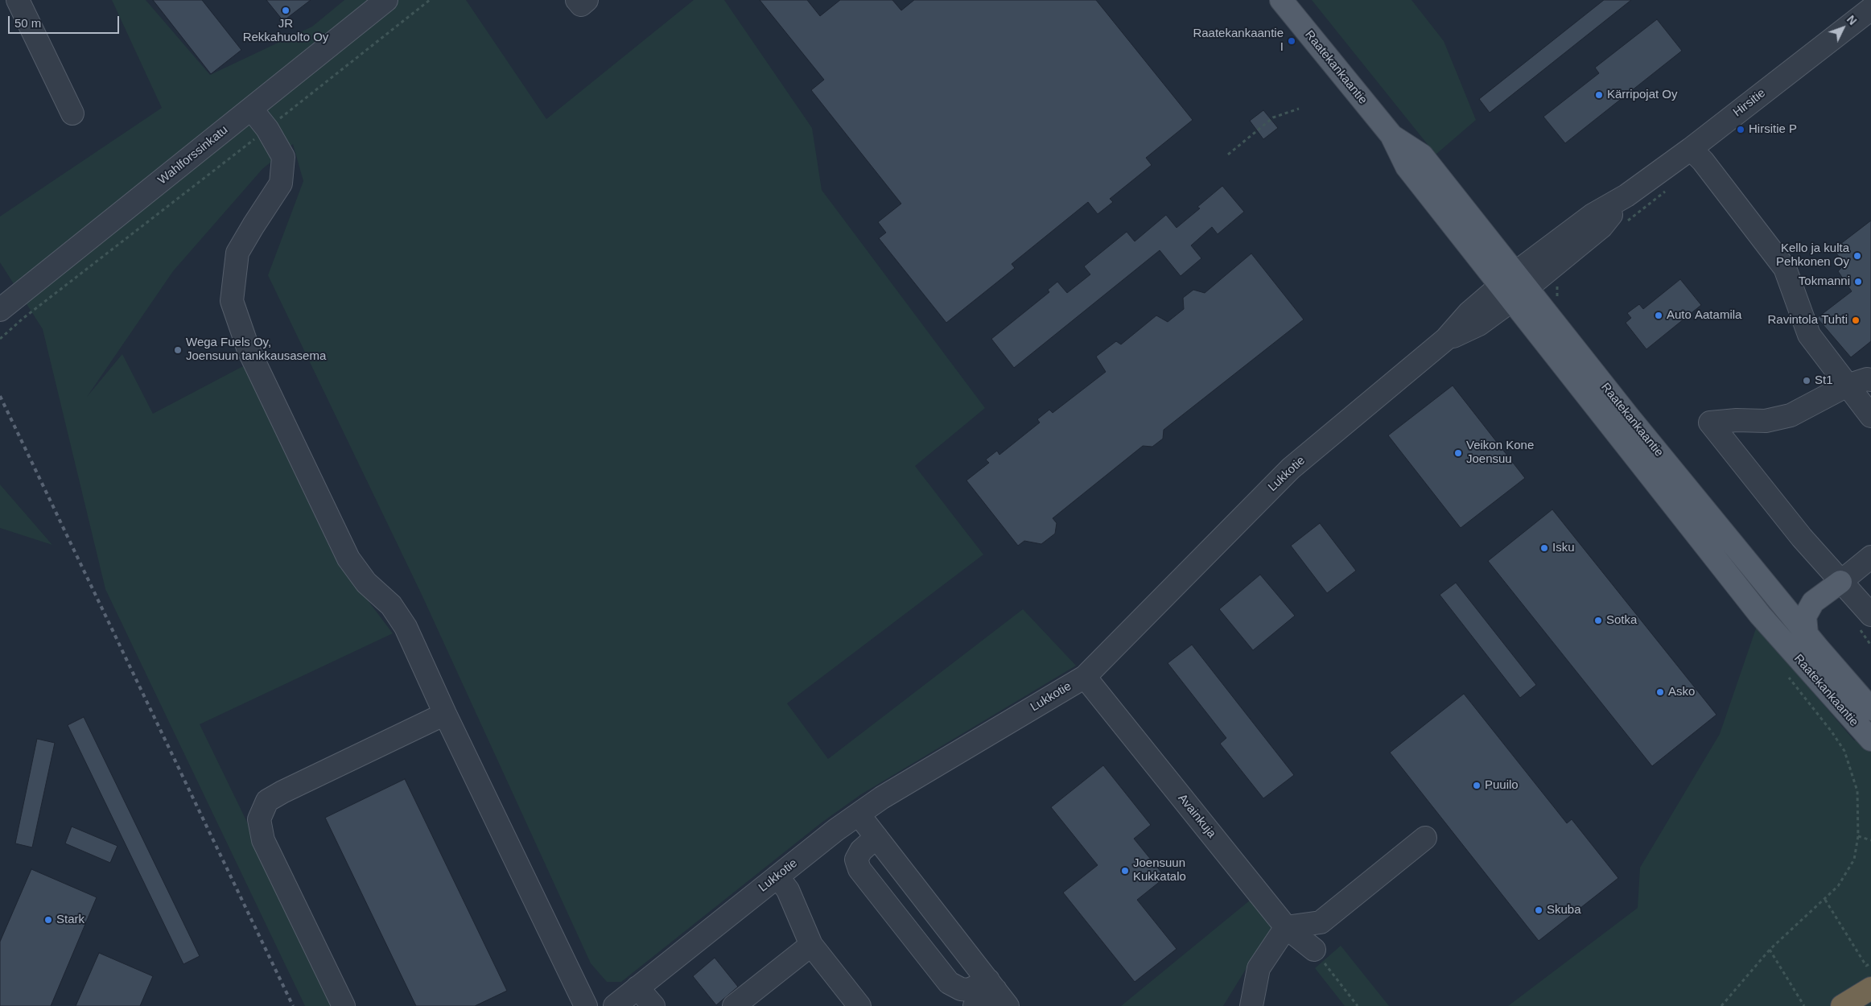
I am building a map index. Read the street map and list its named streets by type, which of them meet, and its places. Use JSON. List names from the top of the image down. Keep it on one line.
{"streets":{"main road":["Raatekankaantie"],"street":["Hirsitie","Wahlforssinkatu","Lukkotie","Avainkuja"]},"crossings":[["Raatekankaantie","Hirsitie"],["Raatekankaantie","Lukkotie"],["Hirsitie","Lukkotie"],["Lukkotie","Avainkuja"]],"places":["JR Rekkahuolto Oy","Raatekankaantie I","Kärripojat Oy","Hirsitie P","Kello ja kulta Pehkonen Oy","Tokmanni","Auto Aatamila","Ravintola Tuhti","Wega Fuels Oy, Joensuun tankkausasema","St1","Veikon Kone Joensuu","Isku","Sotka","Asko","Puuilo","Joensuun Kukkatalo","Skuba","Stark"],"scale_bar":"50 m","north":"top right"}
